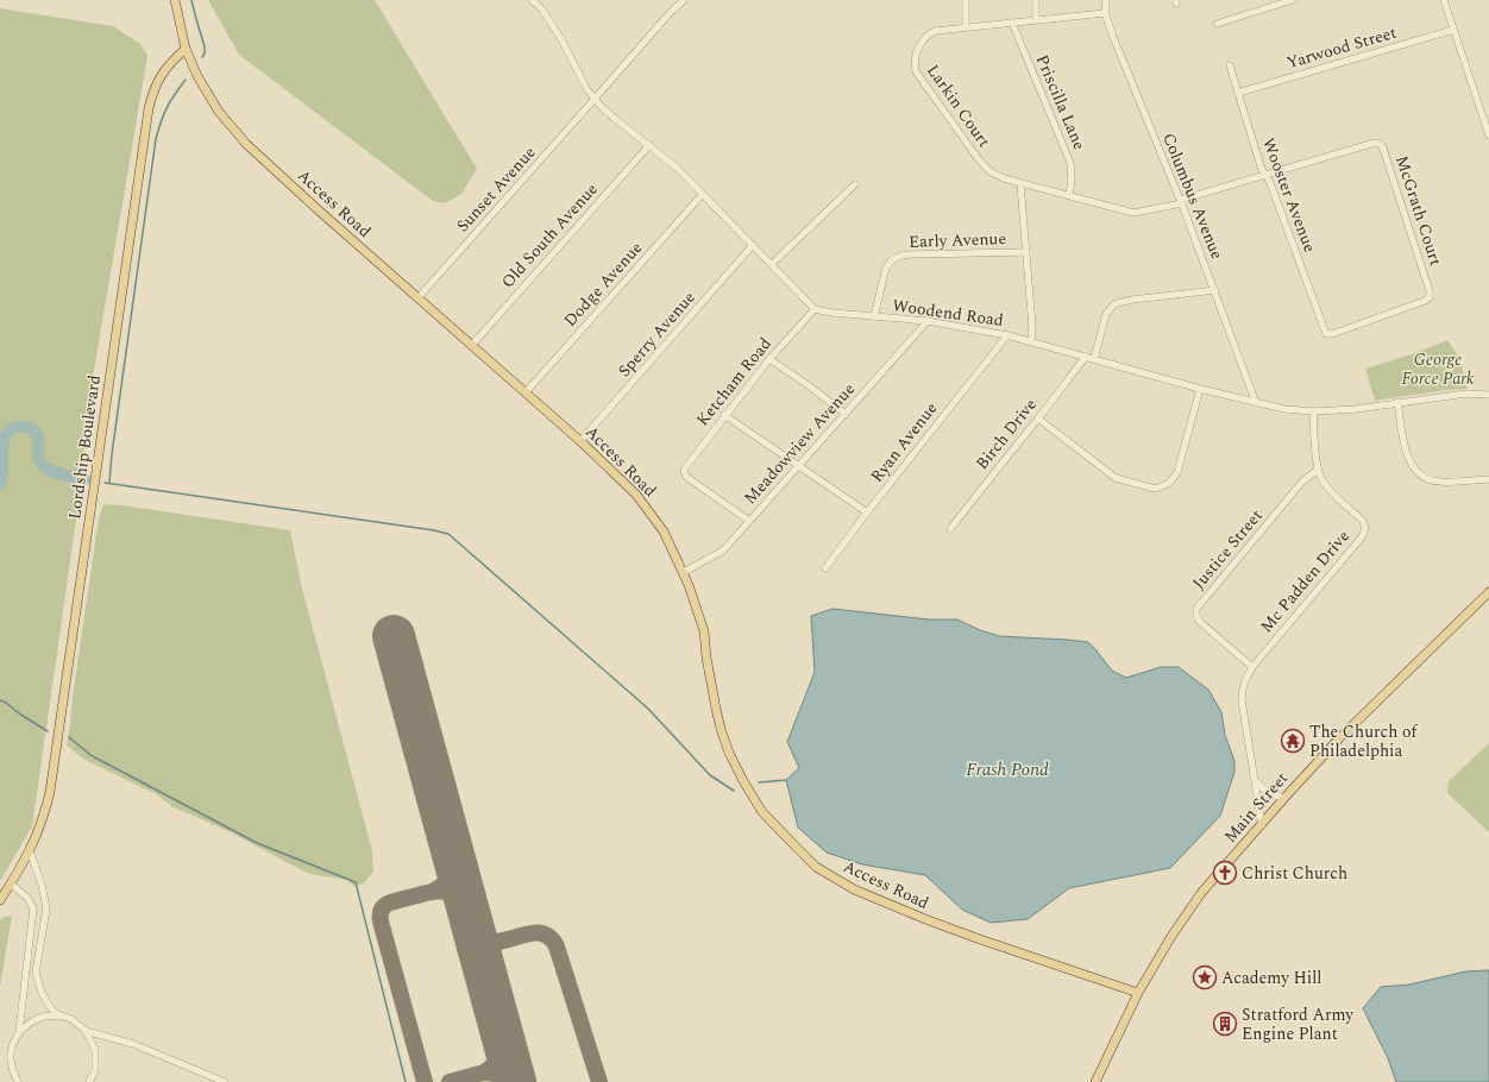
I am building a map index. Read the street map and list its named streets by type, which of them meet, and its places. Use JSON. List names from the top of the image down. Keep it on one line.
{"streets":{"main road":["Access Road","Lordship Boulevard","Main Street"],"street":["Yarwood Street","Priscilla Lane","Larkin Court","Sunset Avenue","Wooster Avenue","Columbus Avenue","McGrath Court","Old South Avenue","Early Avenue","Dodge Avenue","Woodend Road","Sperry Avenue","Ketcham Road","Birch Drive","Ryan Avenue","Meadowview Avenue","Justice Street","Mc Padden Drive"]},"crossings":[["Yarwood Street","Wooster Avenue"],["Priscilla Lane","Larkin Court"],["Larkin Court","Columbus Avenue"],["Larkin Court","McGrath Court"],["Sunset Avenue","Access Road"],["Wooster Avenue","McGrath Court"],["Columbus Avenue","McGrath Court"],["Columbus Avenue","Woodend Road"],["Access Road","Old South Avenue"],["Access Road","Dodge Avenue"],["Access Road","Sperry Avenue"],["Access Road","Meadowview Avenue"],["Access Road","Lordship Boulevard"],["Access Road","Main Street"],["Early Avenue","Woodend Road"],["Woodend Road","Ketcham Road"],["Woodend Road","Birch Drive"],["Woodend Road","Ryan Avenue"],["Woodend Road","Meadowview Avenue"],["Woodend Road","Mc Padden Drive"],["Ketcham Road","Meadowview Avenue"],["Justice Street","Mc Padden Drive"],["Mc Padden Drive","Main Street"]],"water":["Frash Pond"],"parks":["George Force Park"],"places":{"temple":["The Church of Philadelphia"],"church":["Christ Church"],"place":["Academy Hill"],"building":["Stratford Army Engine Plant"]}}
